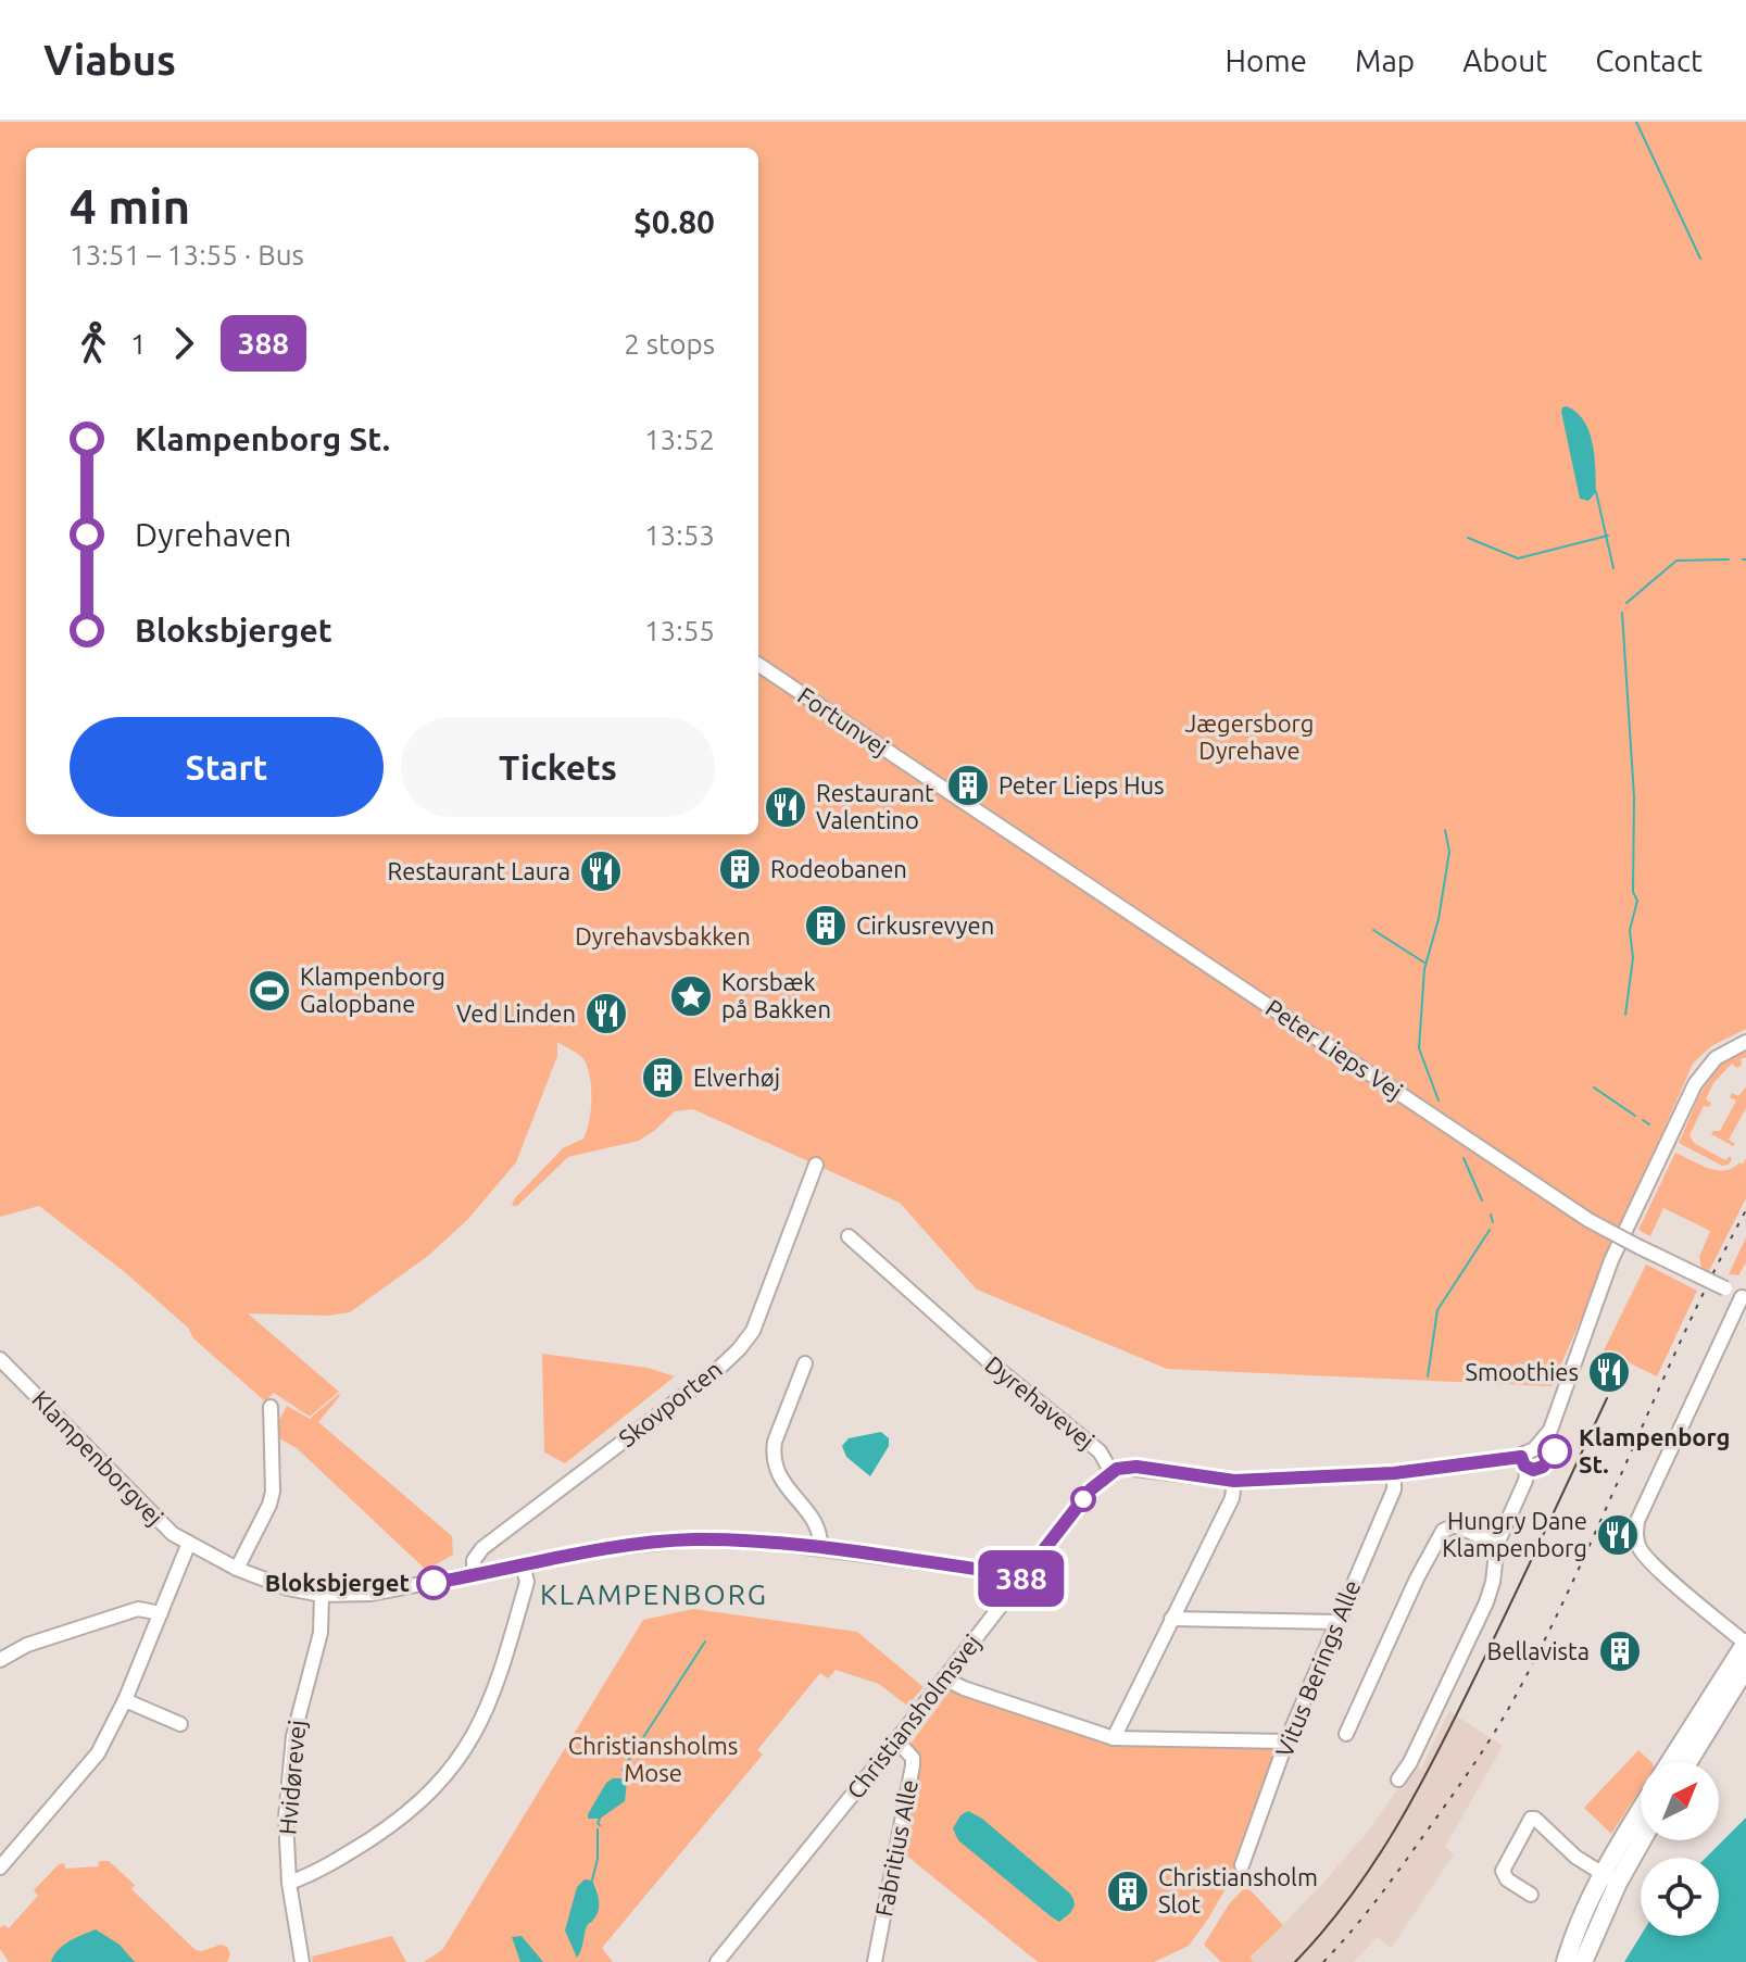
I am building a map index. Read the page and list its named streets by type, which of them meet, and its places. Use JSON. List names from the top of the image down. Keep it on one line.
{"streets":{"street":["Fortunvej","Peter Lieps Vej","Dyrehavevej","Skovporten","Klampenborgvej","Vitus Berings Alle","Christiansholmsvej","Hvidørevej","Fabritius Alle"]},"crossings":[["Fortunvej","Peter Lieps Vej"],["Dyrehavevej","Vitus Berings Alle"],["Dyrehavevej","Christiansholmsvej"],["Skovporten","Klampenborgvej"],["Klampenborgvej","Christiansholmsvej"],["Klampenborgvej","Hvidørevej"],["Christiansholmsvej","Fabritius Alle"]],"districts":["KLAMPENBORG"],"parks":["Jægersborg Dyrehave","Dyrehavsbakken","Christiansholms Mose"],"places":{"building":["Peter Lieps Hus","Rodeobanen","Cirkusrevyen","Elverhøj","Bellavista","Christiansholm Slot"],"restaurant":["Restaurant Valentino","Restaurant Laura","Ved Linden","Smoothies","Hungry Dane Klampenborg"],"sports":["Klampenborg Galopbane"],"place":["Korsbæk på Bakken"],"other":["Klampenborg St.","Bloksbjerget"]},"lines":["bus line 388"],"north":"top right","page":{"header":"Viabus","nav":["Home","Map","About","Contact"],"on_map":"388","heading":["4 min","13:51 – 13:55 · Bus","$0.80"],"legs":["1","388","2 stops"],"list":[{"name":"Klampenborg St.","value":"13:52"},{"name":"Dyrehaven","value":"13:53"},{"name":"Bloksbjerget","value":"13:55"}],"buttons":["Start","Tickets"]}}
